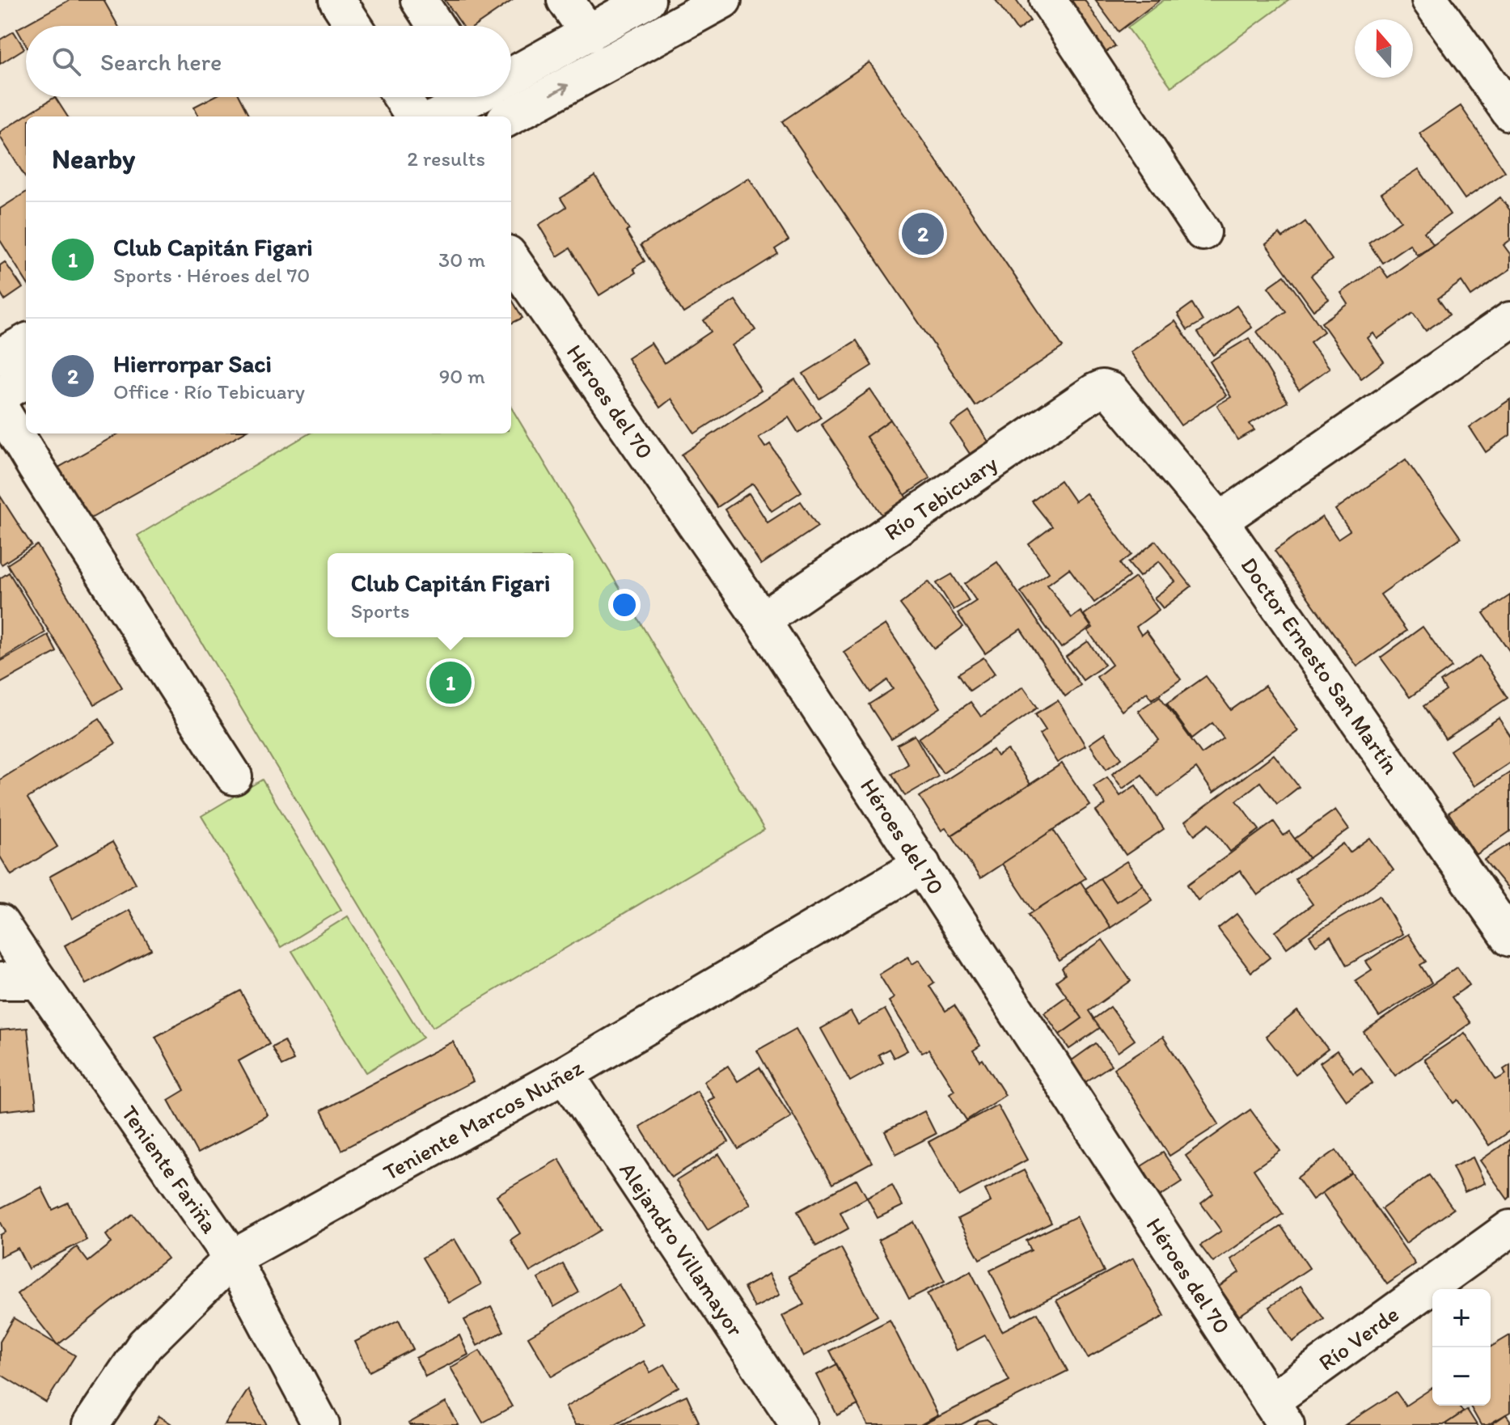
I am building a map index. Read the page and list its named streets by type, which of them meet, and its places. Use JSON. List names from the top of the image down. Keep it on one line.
{"streets":{"street":["Héroes del 70","Río Tebicuary","Doctor Ernesto San Martín","Teniente Marcos Nuñez","Teniente Fariña","Alejandro Villamayor","Río Verde"]},"crossings":[["Héroes del 70","Río Tebicuary"],["Héroes del 70","Teniente Marcos Nuñez"],["Héroes del 70","Río Verde"],["Río Tebicuary","Doctor Ernesto San Martín"],["Teniente Marcos Nuñez","Teniente Fariña"],["Teniente Marcos Nuñez","Alejandro Villamayor"]],"north":"top","page":{"search":"Search here","heading":["Nearby","2 results"],"list":[{"mark":"1","name":"Club Capitán Figari","note":"Sports · Héroes del 70","value":"30 m"},{"mark":"2","name":"Hierrorpar Saci","note":"Office · Río Tebicuary","value":"90 m"}],"pins":["2","1"],"popup":["Club Capitán Figari","Sports"],"map_buttons":["+","−"]}}
